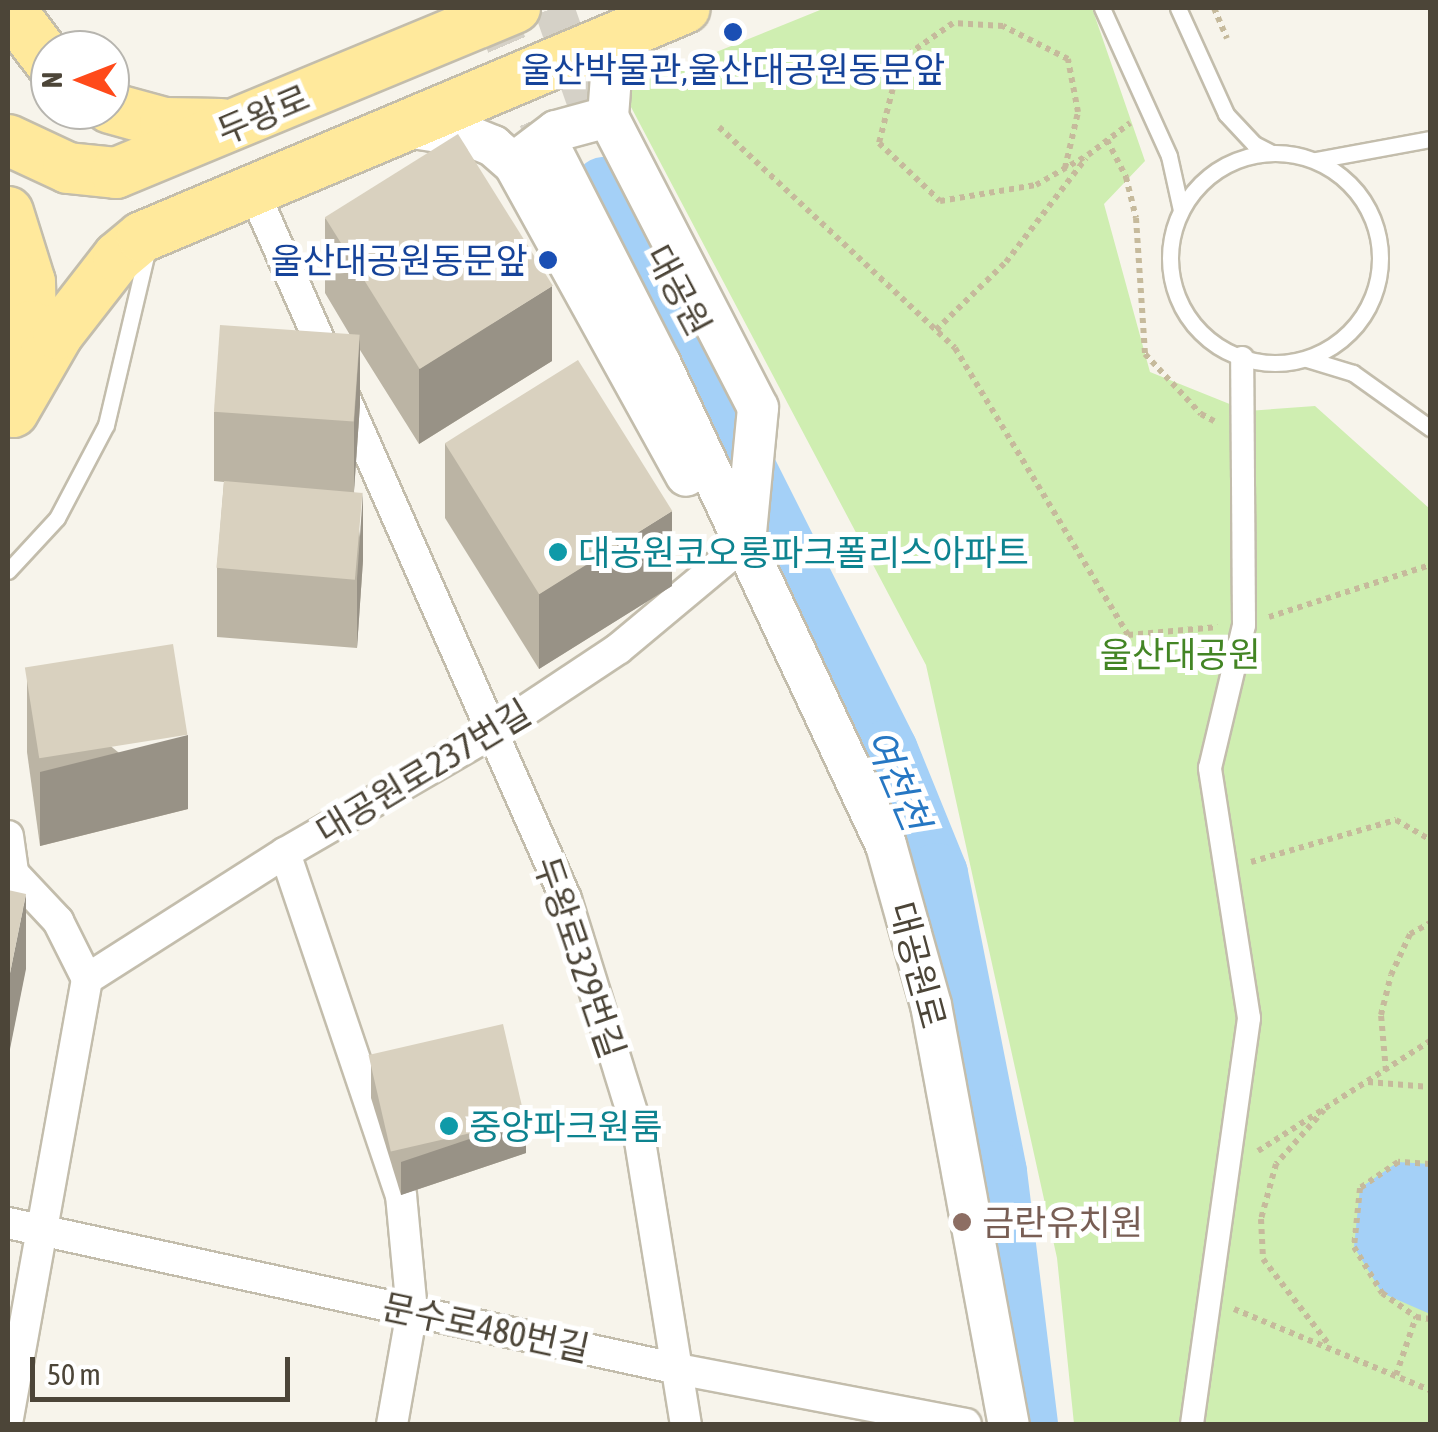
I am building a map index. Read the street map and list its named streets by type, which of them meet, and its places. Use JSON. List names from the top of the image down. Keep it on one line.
{"streets":{"main road":["두왕로"],"street":["대공원로237번길","두왕로329번길","대공원로","문수로480번길"]},"crossings":[["대공원로237번길","두왕로329번길"],["대공원로237번길","대공원로"],["두왕로329번길","문수로480번길"]],"water":["여천천"],"parks":["울산대공원"],"places":["울산박물관,울산대공원동문앞","울산대공원동문앞","대공원코오롱파크폴리스아파트","중앙파크원룸","금란유치원"],"scale_bar":"50 m","north":"left"}
